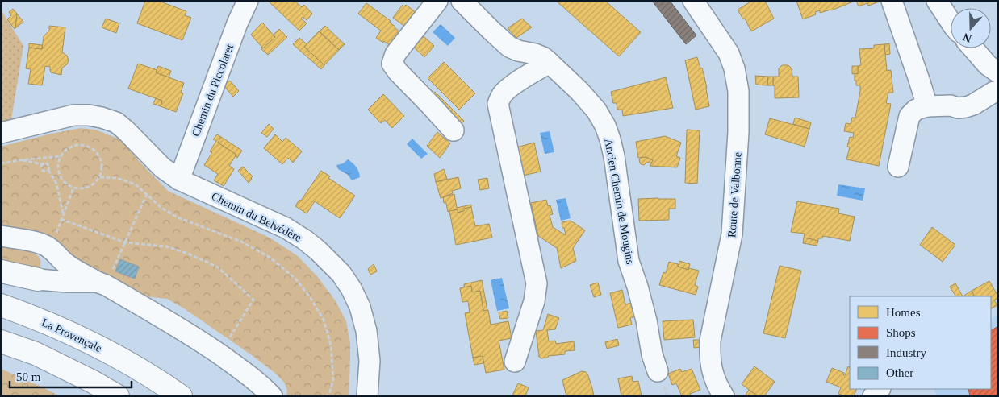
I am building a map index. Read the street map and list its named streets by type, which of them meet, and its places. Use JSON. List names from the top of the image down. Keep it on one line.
{"streets":{"highway":["La Provençale"],"street":["Chemin du Piccolaret","Route de Valbonne","Ancien Chemin de Mougins","Chemin du Belvédère"]},"crossings":[["Chemin du Piccolaret","Chemin du Belvédère"]],"legend":["Homes","Shops","Industry","Other"],"scale_bar":"50 m","north":"bottom"}
